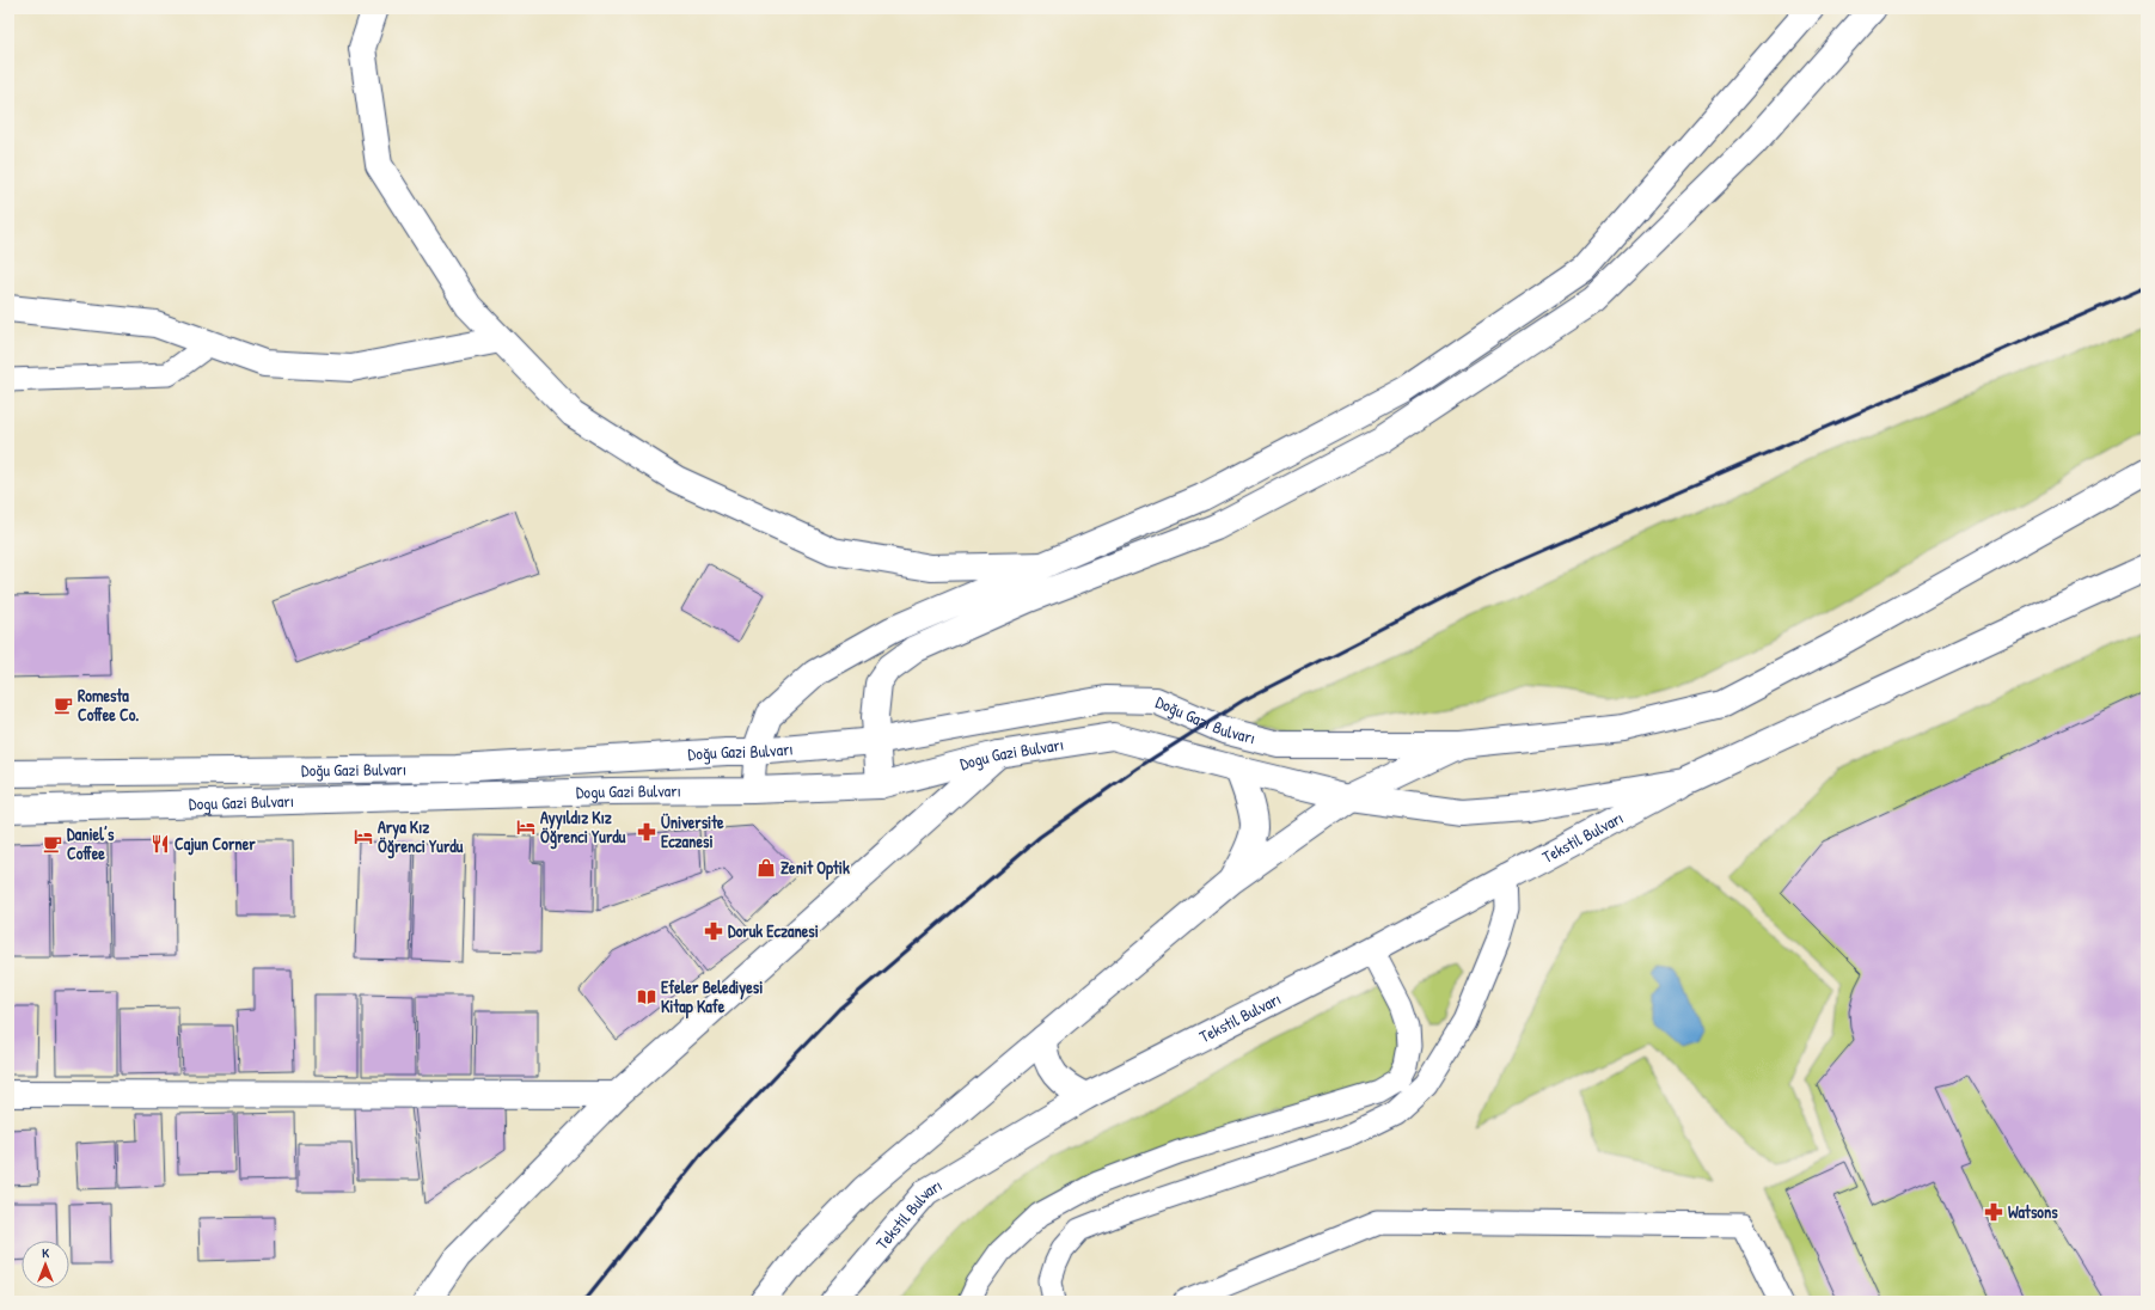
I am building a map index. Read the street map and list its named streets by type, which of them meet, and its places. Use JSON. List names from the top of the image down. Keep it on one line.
{"streets":{"main road":["Doğu Gazi Bulvarı","Dogu Gazi Bulvarı","Tekstil Bulvarı"]},"crossings":[["Dogu Gazi Bulvarı","Tekstil Bulvarı"]],"places":{"cafe":["Romesta Coffee Co.","Daniel’s Coffee"],"hotel":["Ayyıldız Kız Öğrenci Yurdu","Arya Kız Öğrenci Yurdu"],"pharmacy":["Üniversite Eczanesi","Doruk Eczanesi","Watsons"],"restaurant":["Cajun Corner"],"shop":["Zenit Optik"],"library":["Efeler Belediyesi Kitap Kafe"]},"north":"top"}
